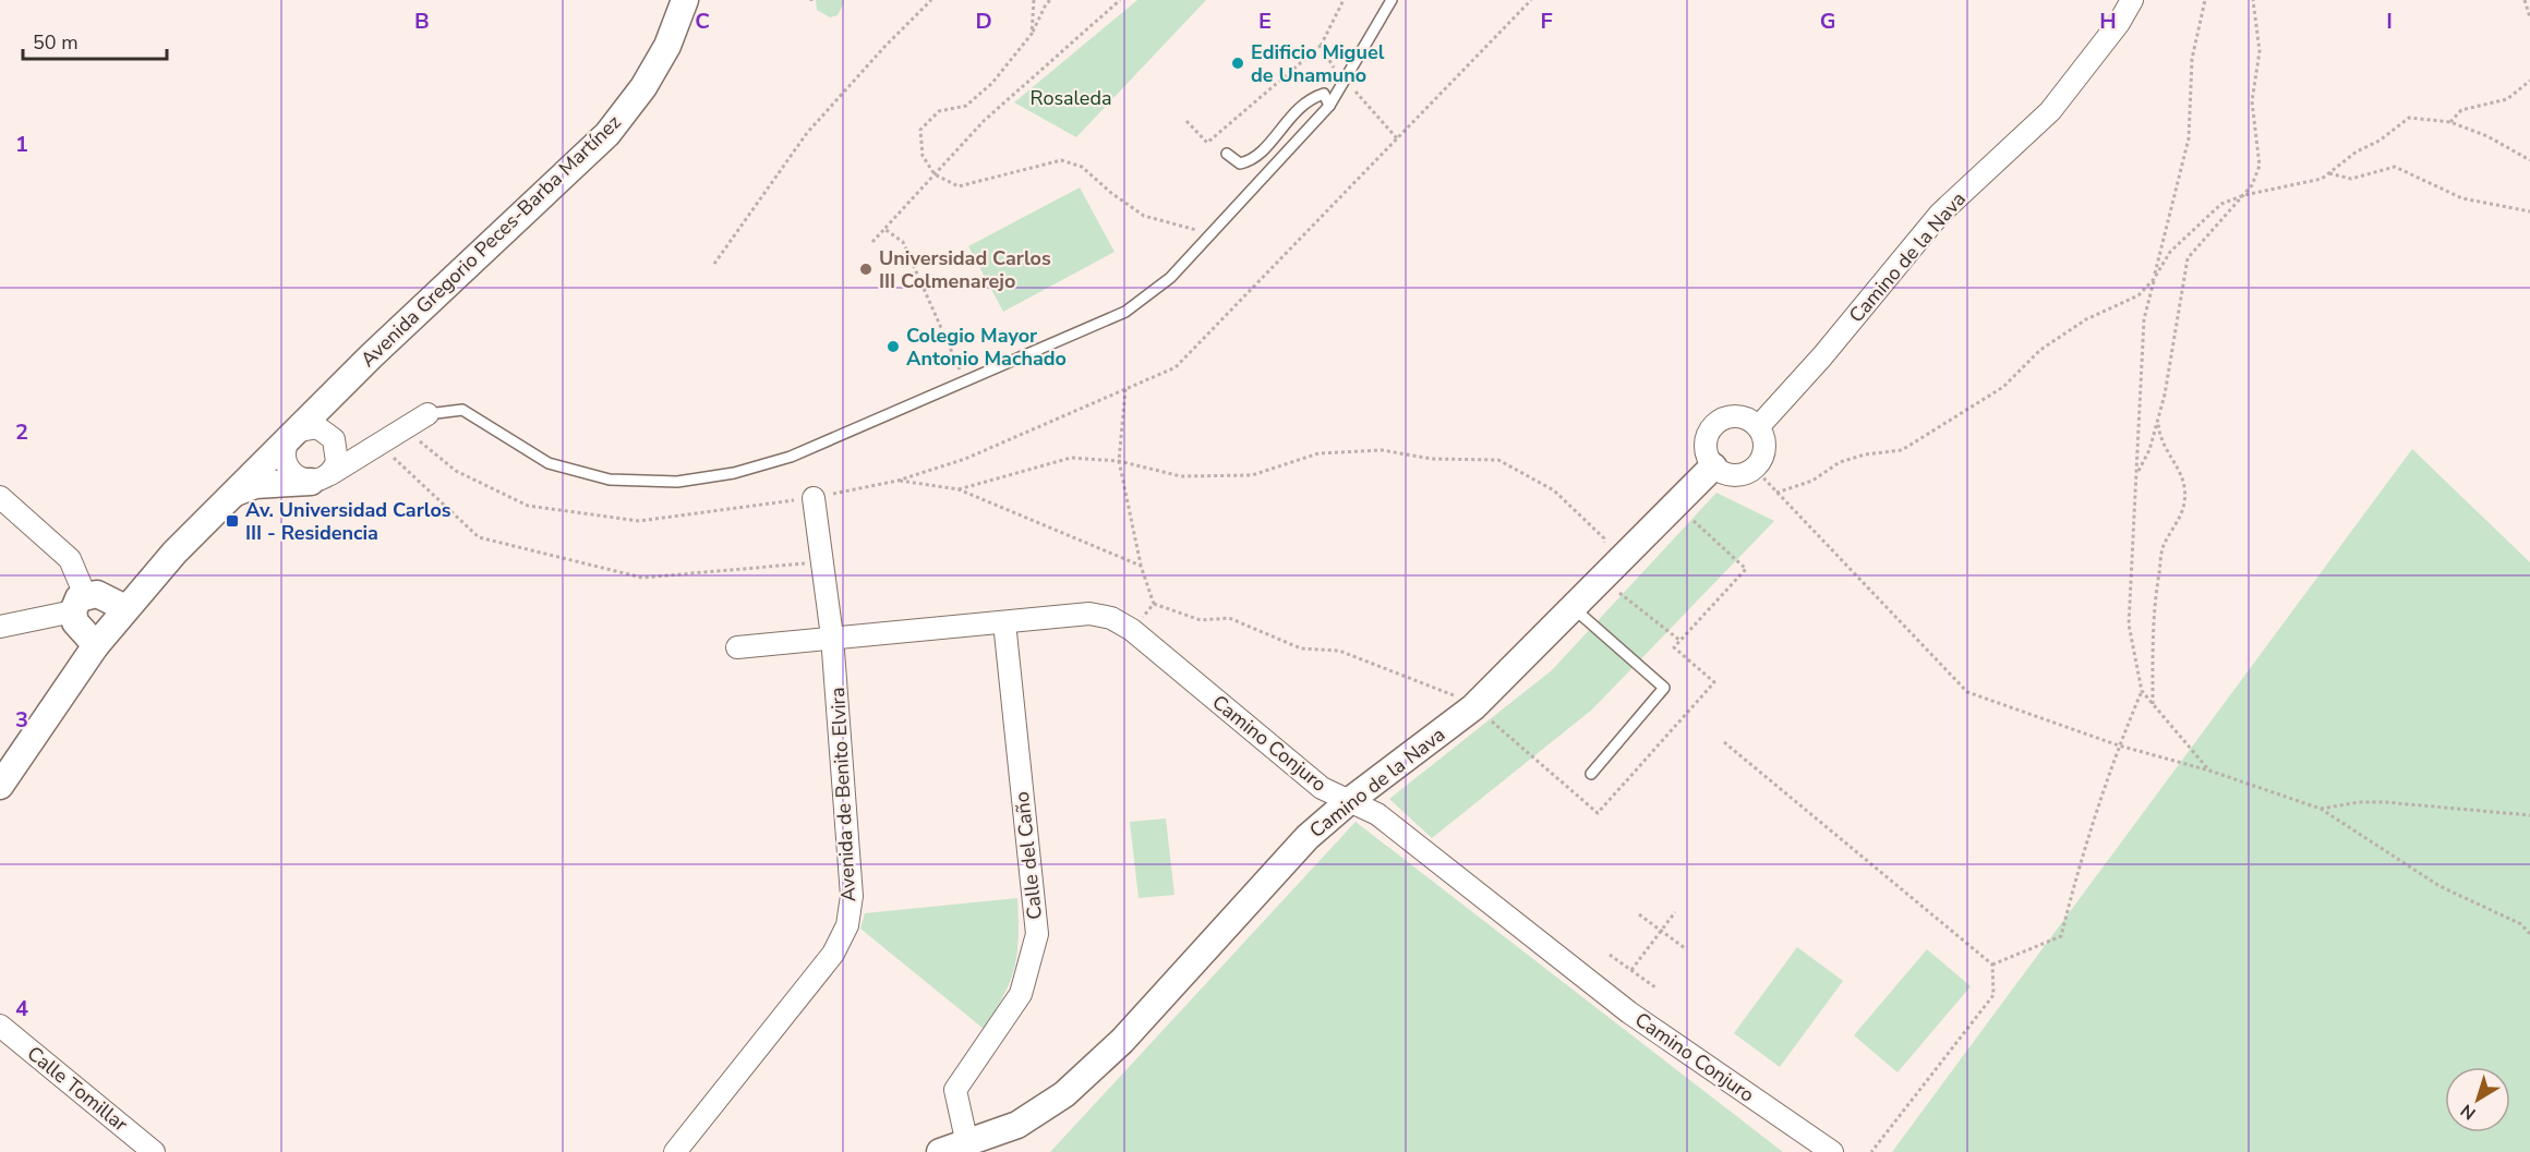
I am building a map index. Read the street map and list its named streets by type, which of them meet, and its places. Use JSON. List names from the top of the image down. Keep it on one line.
{"streets":{"street":["Avenida Gregorio Peces-Barba Martínez","Camino de la Nava","Camino Conjuro","Avenida de Benito Elvira","Calle del Caño","Calle Tomillar"]},"crossings":[["Camino de la Nava","Camino Conjuro"],["Camino de la Nava","Calle del Caño"],["Camino Conjuro","Avenida de Benito Elvira"],["Camino Conjuro","Calle del Caño"]],"parks":["Rosaleda"],"places":{"other":["Edificio Miguel de Unamuno","Universidad Carlos III Colmenarejo","Colegio Mayor Antonio Machado"],"transit":["Av. Universidad Carlos III - Residencia"]},"scale_bar":"50 m","north":"bottom left","grid":{"columns":["B","C","D","E","F","G","H","I"],"rows":["1","2","3","4"]}}
